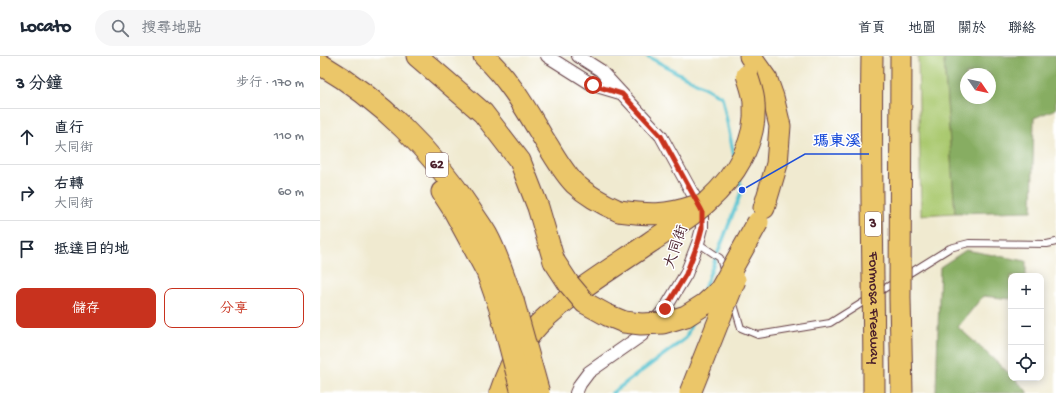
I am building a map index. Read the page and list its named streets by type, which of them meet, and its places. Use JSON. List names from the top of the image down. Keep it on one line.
{"streets":{"highway":["62","3","Formosa Freeway"],"street":["大同街"]},"places":["瑪東溪"],"north":"bottom right","page":{"header":"Locato","search":"搜尋地點","nav":["首頁","地圖","關於","聯絡"],"heading":["3 分鐘","步行 · 170 m"],"list":[["直行","大同街","110 m"],["右轉","大同街","60 m"],"抵達目的地"],"map_buttons":["+","−"],"buttons":["儲存","分享"]}}
